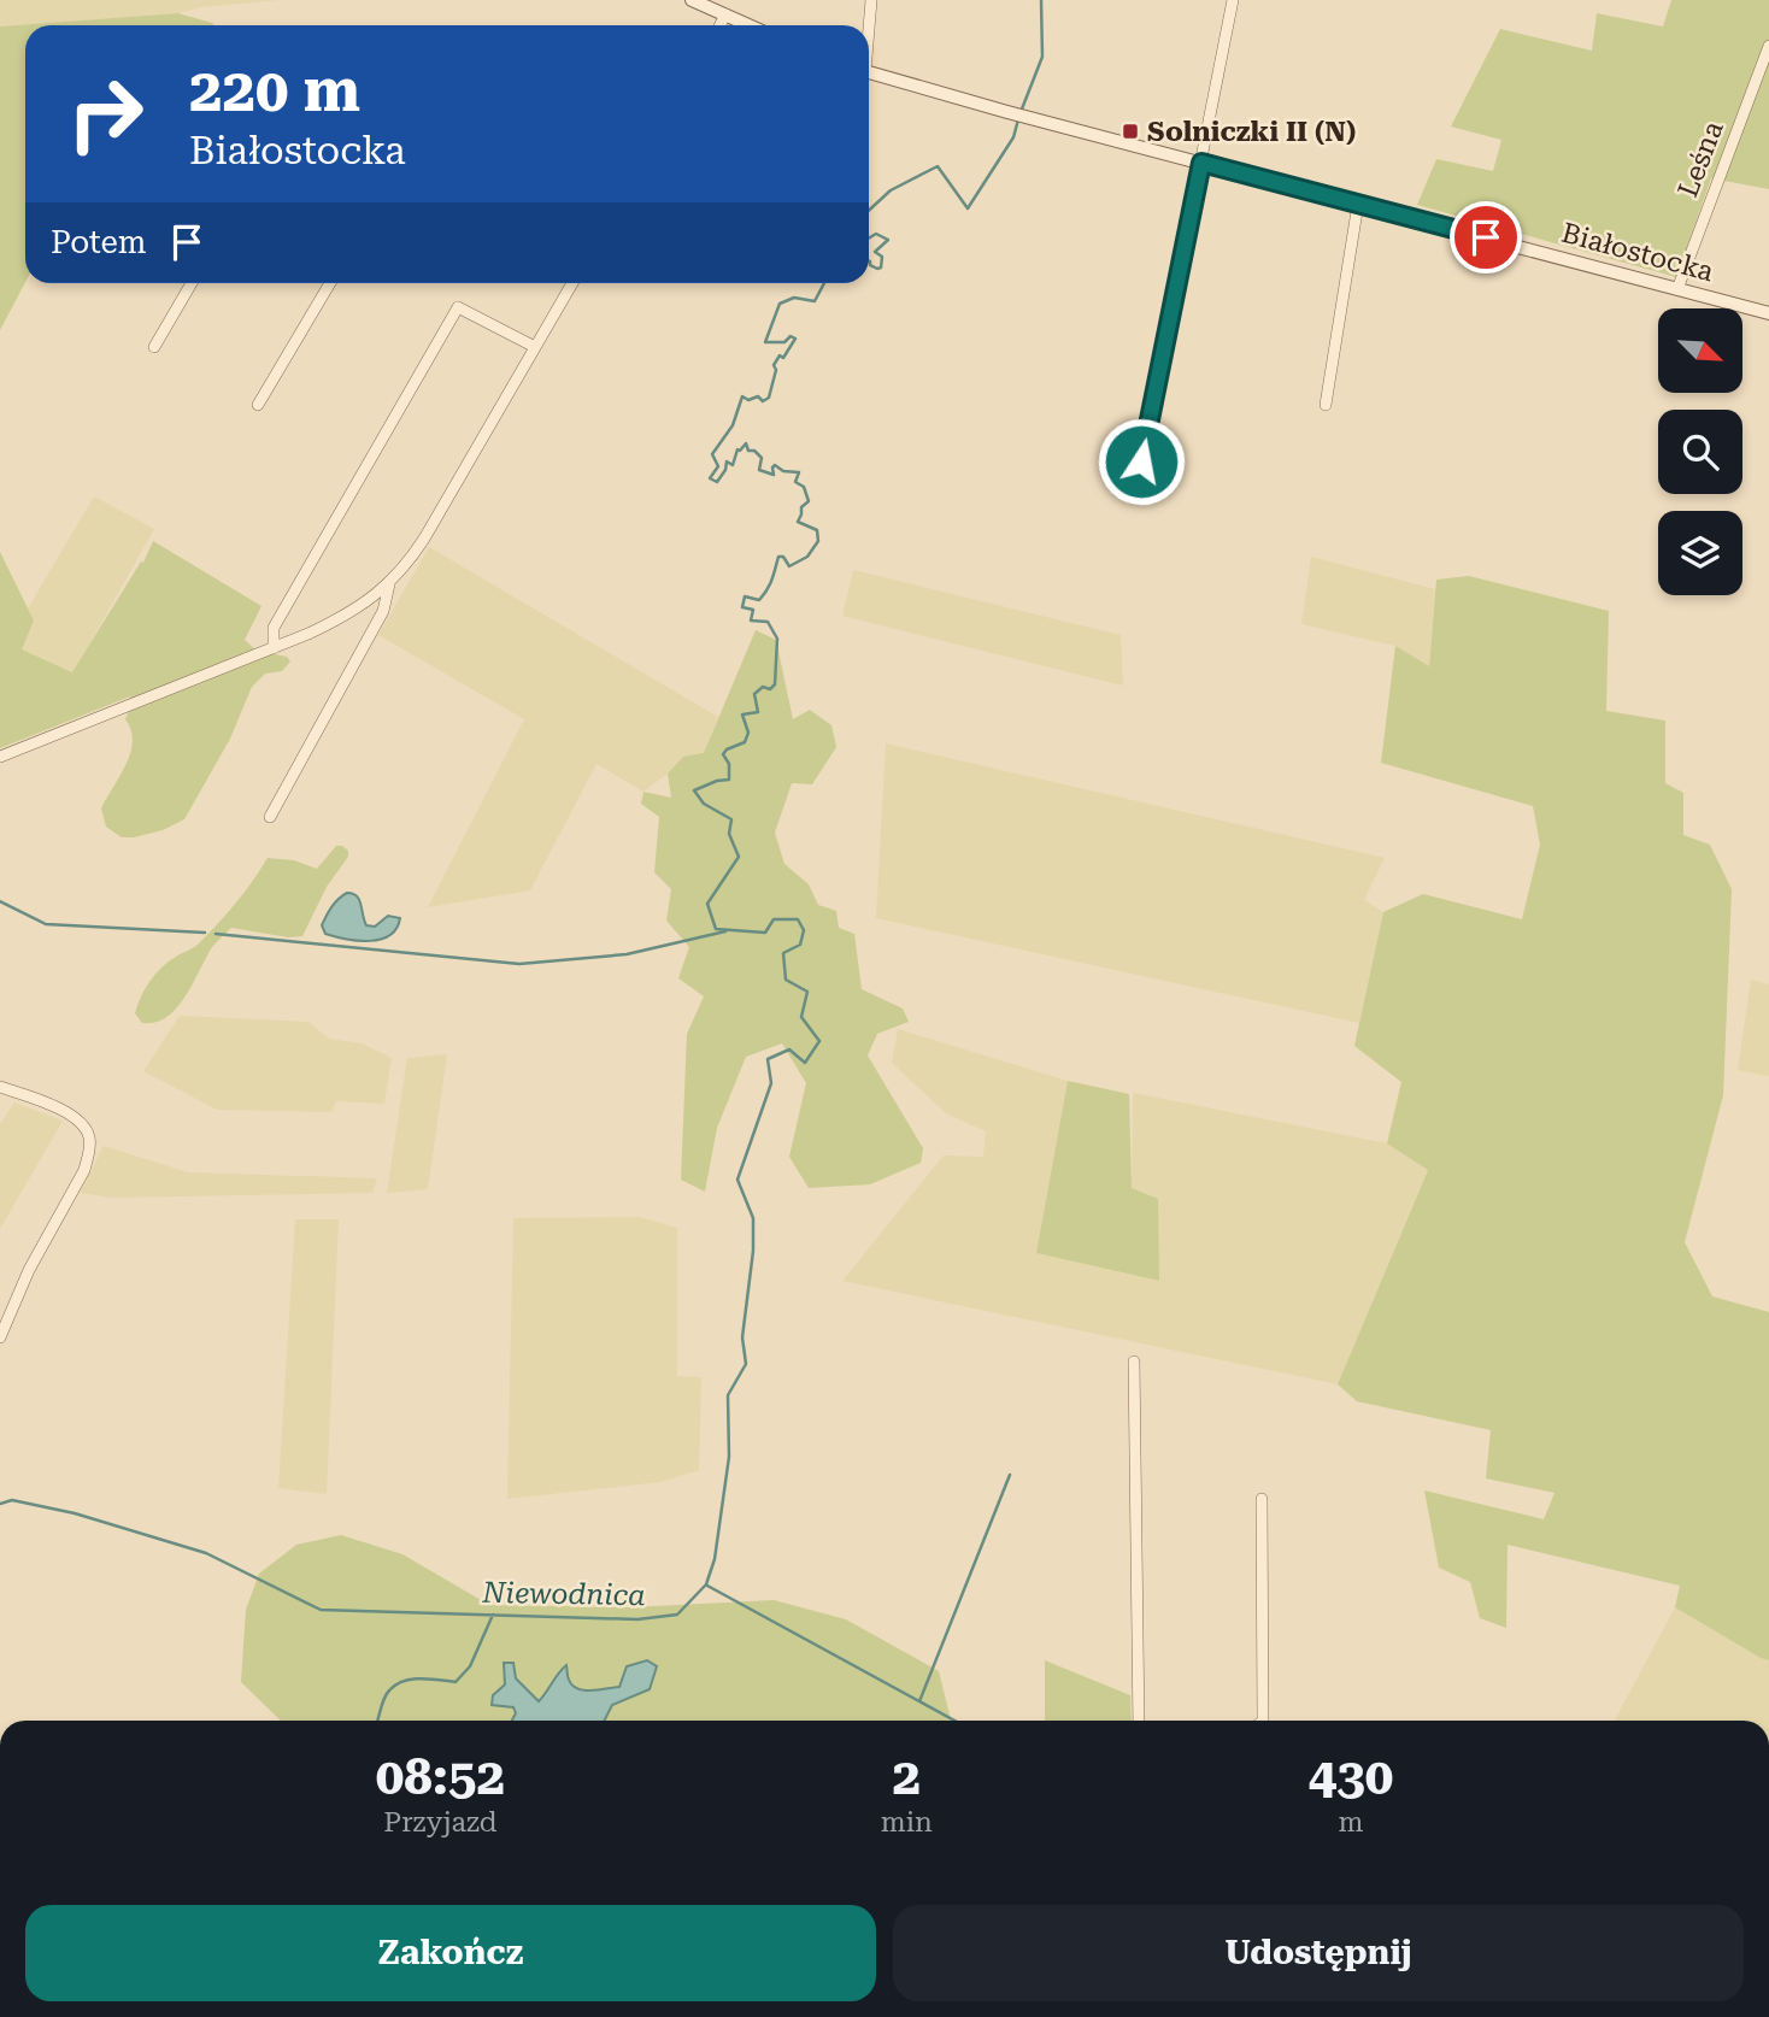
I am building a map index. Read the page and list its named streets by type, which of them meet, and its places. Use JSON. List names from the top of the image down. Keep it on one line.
{"streets":{"street":["Leśna","Białostocka"]},"crossings":[["Leśna","Białostocka"]],"water":["Niewodnica"],"places":{"transit":["Solniczki II (N)"]},"north":"bottom right","page":{"turn":["220 m","Białostocka"],"then":"Potem","eta":["08:52","Przyjazd","2","min","430","m"],"buttons":["Zakończ","Udostępnij"]}}
